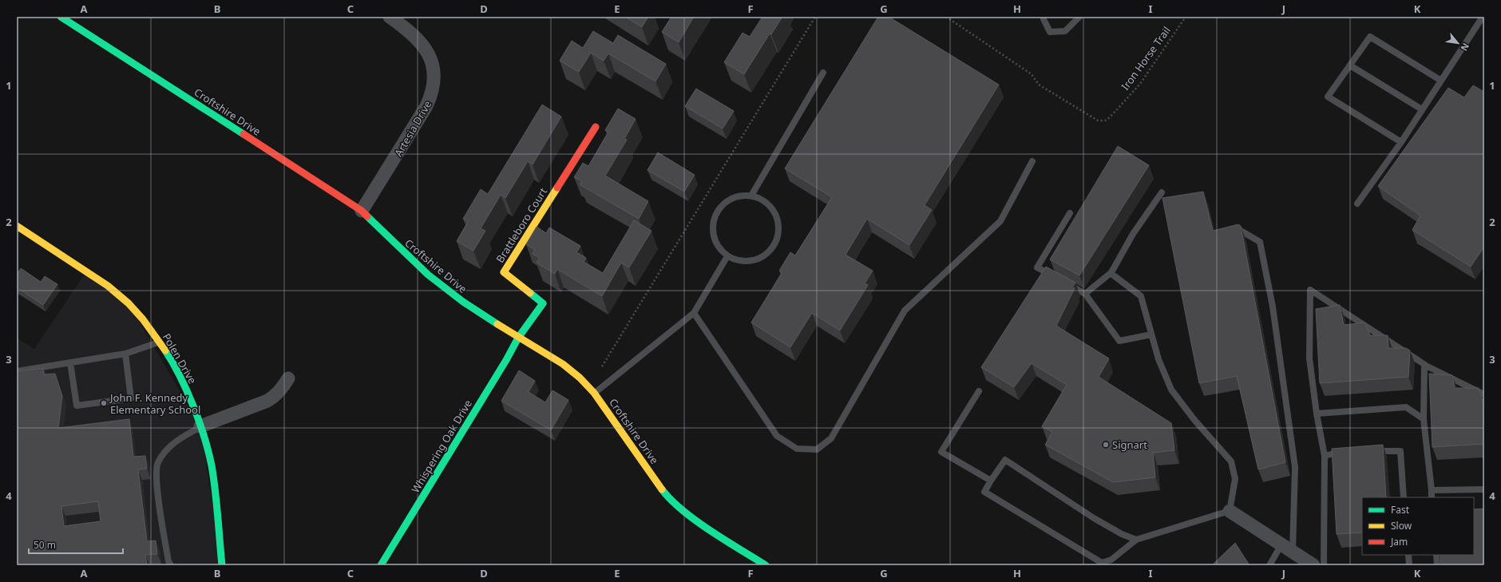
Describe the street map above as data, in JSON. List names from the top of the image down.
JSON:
{
  "streets": {
    "street": [
      "Croftshire Drive",
      "Artesia Drive",
      "Brattleboro Court",
      "Polen Drive",
      "Whispering Oak Drive"
    ],
    "path": ["Iron Horse Trail"]
  },
  "crossings": [
    ["Croftshire Drive", "Artesia Drive"],
    ["Croftshire Drive", "Brattleboro Court"],
    ["Croftshire Drive", "Whispering Oak Drive"],
    ["Brattleboro Court", "Whispering Oak Drive"]
  ],
  "places": ["John F. Kennedy Elementary School", "Signart"],
  "legend": ["Fast", "Slow", "Jam"],
  "scale_bar": "50 m",
  "north": "bottom right",
  "grid": {
    "columns": [
      "A",
      "B",
      "C",
      "D",
      "E",
      "F",
      "G",
      "H",
      "I",
      "J",
      "K"
    ],
    "rows": [
      "1",
      "2",
      "3",
      "4"
    ]
  }
}
